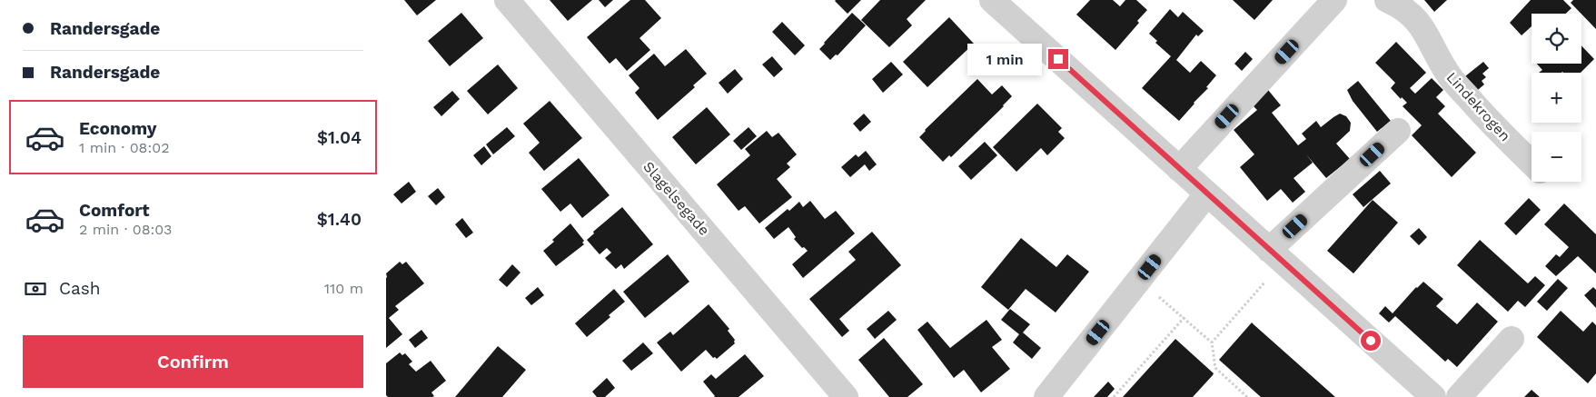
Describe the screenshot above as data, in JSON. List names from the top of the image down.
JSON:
{
  "streets": {
    "street": ["Lindekrogen", "Slagelsegade"]
  },
  "page": {
    "banner": ["Randersgade", "Randersgade"],
    "map_buttons": ["+", "−"],
    "bubble": "1 min",
    "list": [
      {
        "name": "Economy",
        "note": "1 min · 08:02",
        "value": "$1.04"
      },
      {
        "name": "Comfort",
        "note": "2 min · 08:03",
        "value": "$1.40"
      }
    ],
    "pay": ["Cash", "110 m"],
    "buttons": "Confirm"
  }
}
